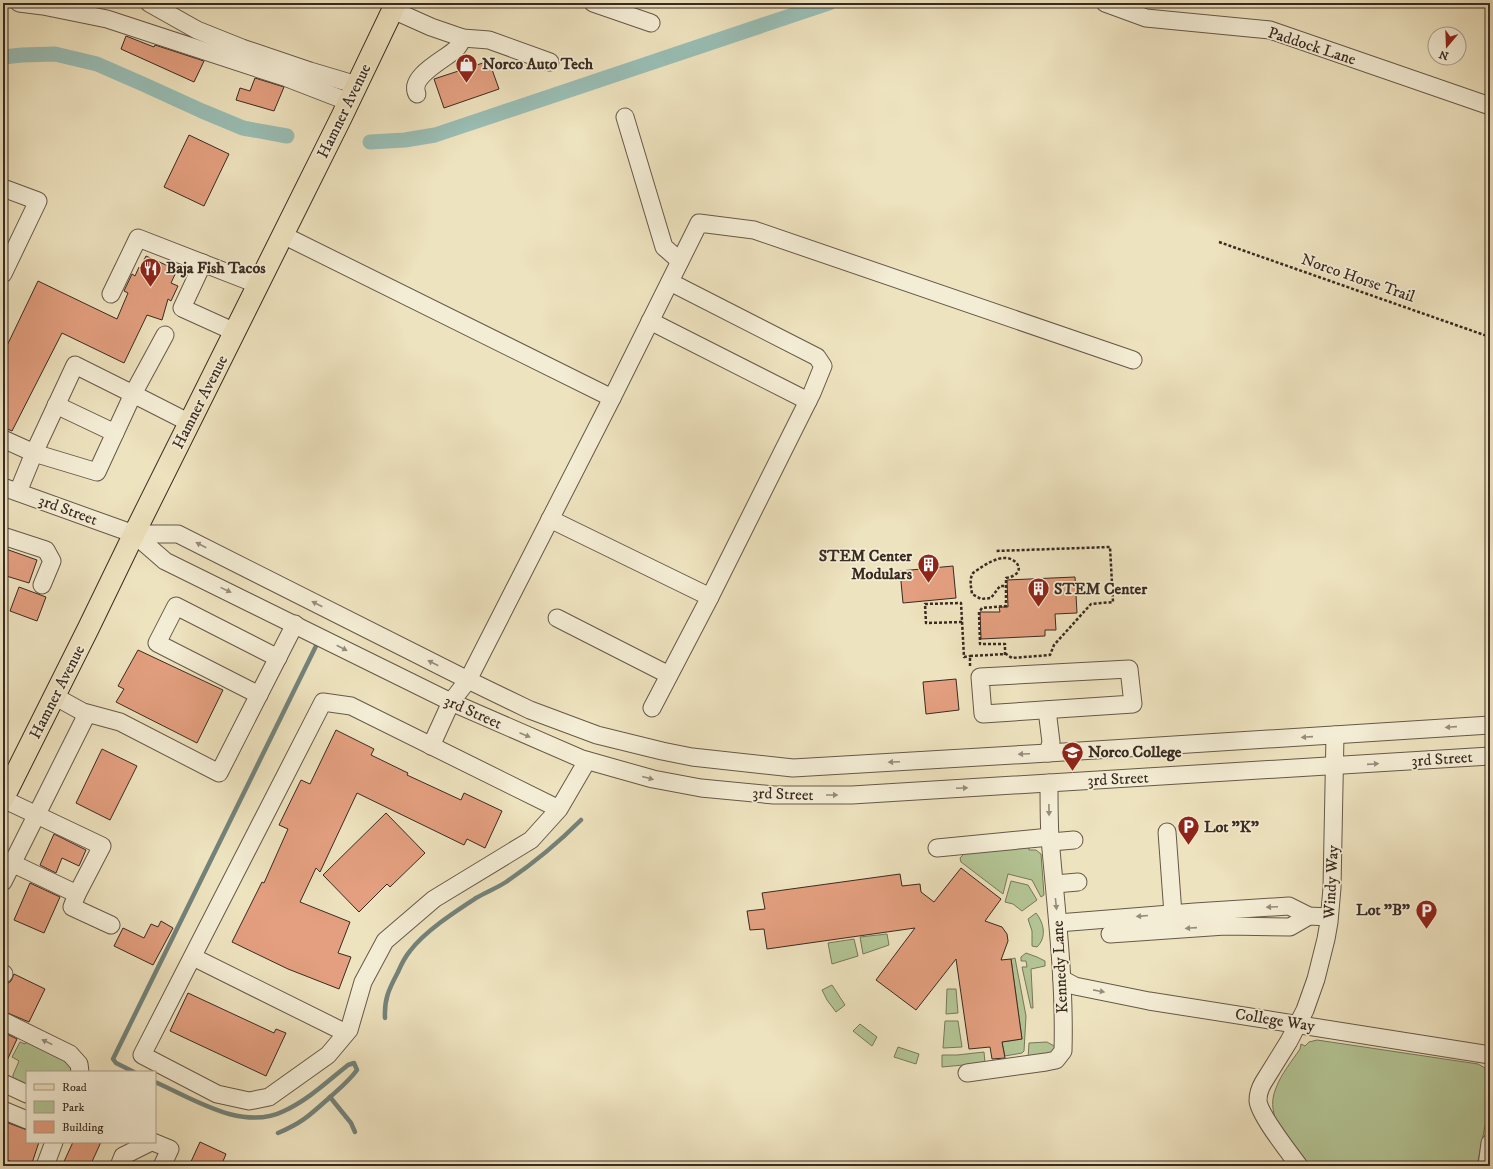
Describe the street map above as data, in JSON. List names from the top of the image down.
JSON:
{
  "streets": {
    "main road": ["Hamner Avenue"],
    "street": [
      "Paddock Lane",
      "3rd Street",
      "Windy Way",
      "Kennedy Lane",
      "College Way"
    ],
    "path": ["Norco Horse Trail"]
  },
  "crossings": [
    ["Hamner Avenue", "3rd Street"],
    ["3rd Street", "Windy Way"],
    ["3rd Street", "Kennedy Lane"],
    ["Windy Way", "College Way"],
    ["Kennedy Lane", "College Way"]
  ],
  "places": {
    "shop": ["Norco Auto Tech"],
    "restaurant": ["Baja Fish Tacos"],
    "building": ["STEM Center Modulars", "STEM Center"],
    "school or university": ["Norco College"],
    "parking": ["Lot \"K\"", "Lot \"B\""]
  },
  "legend": ["Road", "Park", "Building"],
  "north": "bottom"
}
